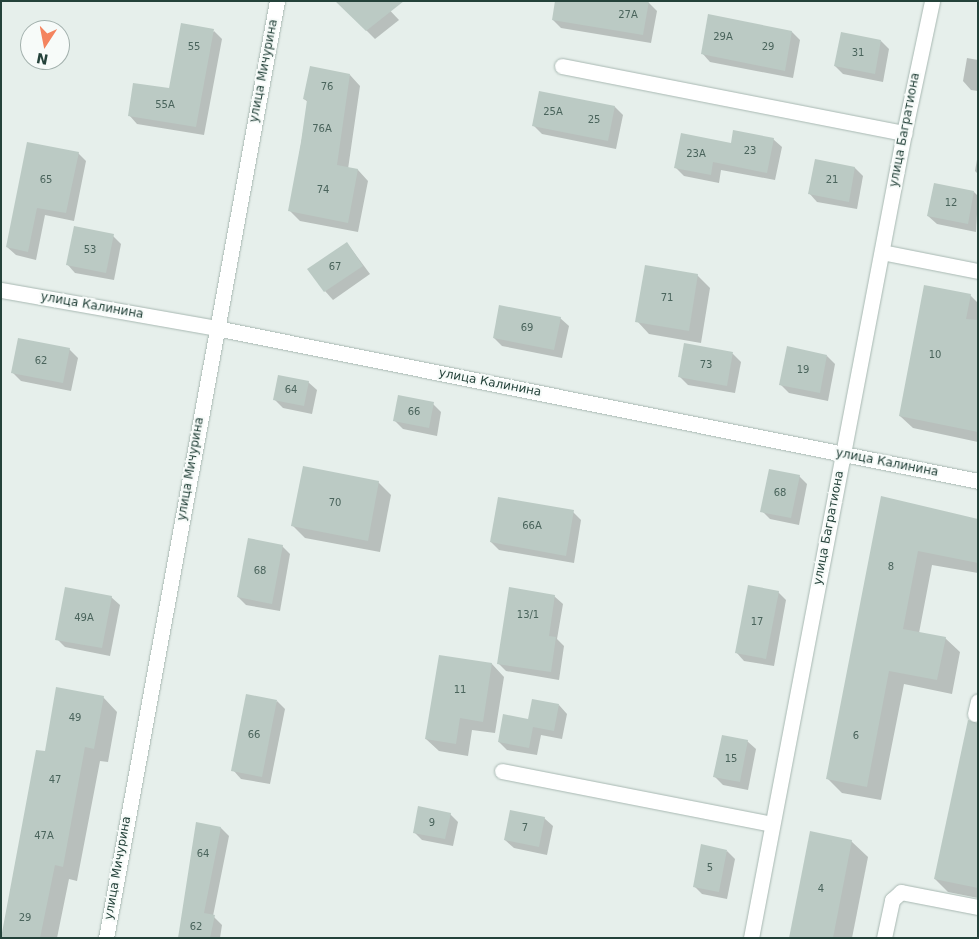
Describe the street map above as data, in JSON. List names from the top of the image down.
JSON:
{
  "streets": {
    "street": ["улица Мичурина", "улица Багратиона", "улица Калинина"]
  },
  "crossings": [
    ["улица Мичурина", "улица Калинина"],
    ["улица Багратиона", "улица Калинина"]
  ],
  "house_numbers": [
    "27А",
    "29А",
    "55",
    "29",
    "31",
    "76",
    "55А",
    "25А",
    "25",
    "76А",
    "23",
    "23А",
    "65",
    "21",
    "74",
    "12",
    "53",
    "67",
    "71",
    "69",
    "10",
    "62",
    "73",
    "19",
    "64",
    "66",
    "68",
    "70",
    "66А",
    "8",
    "68",
    "13/1",
    "49А",
    "17",
    "11",
    "49",
    "66",
    "6",
    "15",
    "47",
    "9",
    "7",
    "47А",
    "64",
    "5",
    "4",
    "29",
    "62"
  ],
  "north": "bottom"
}
